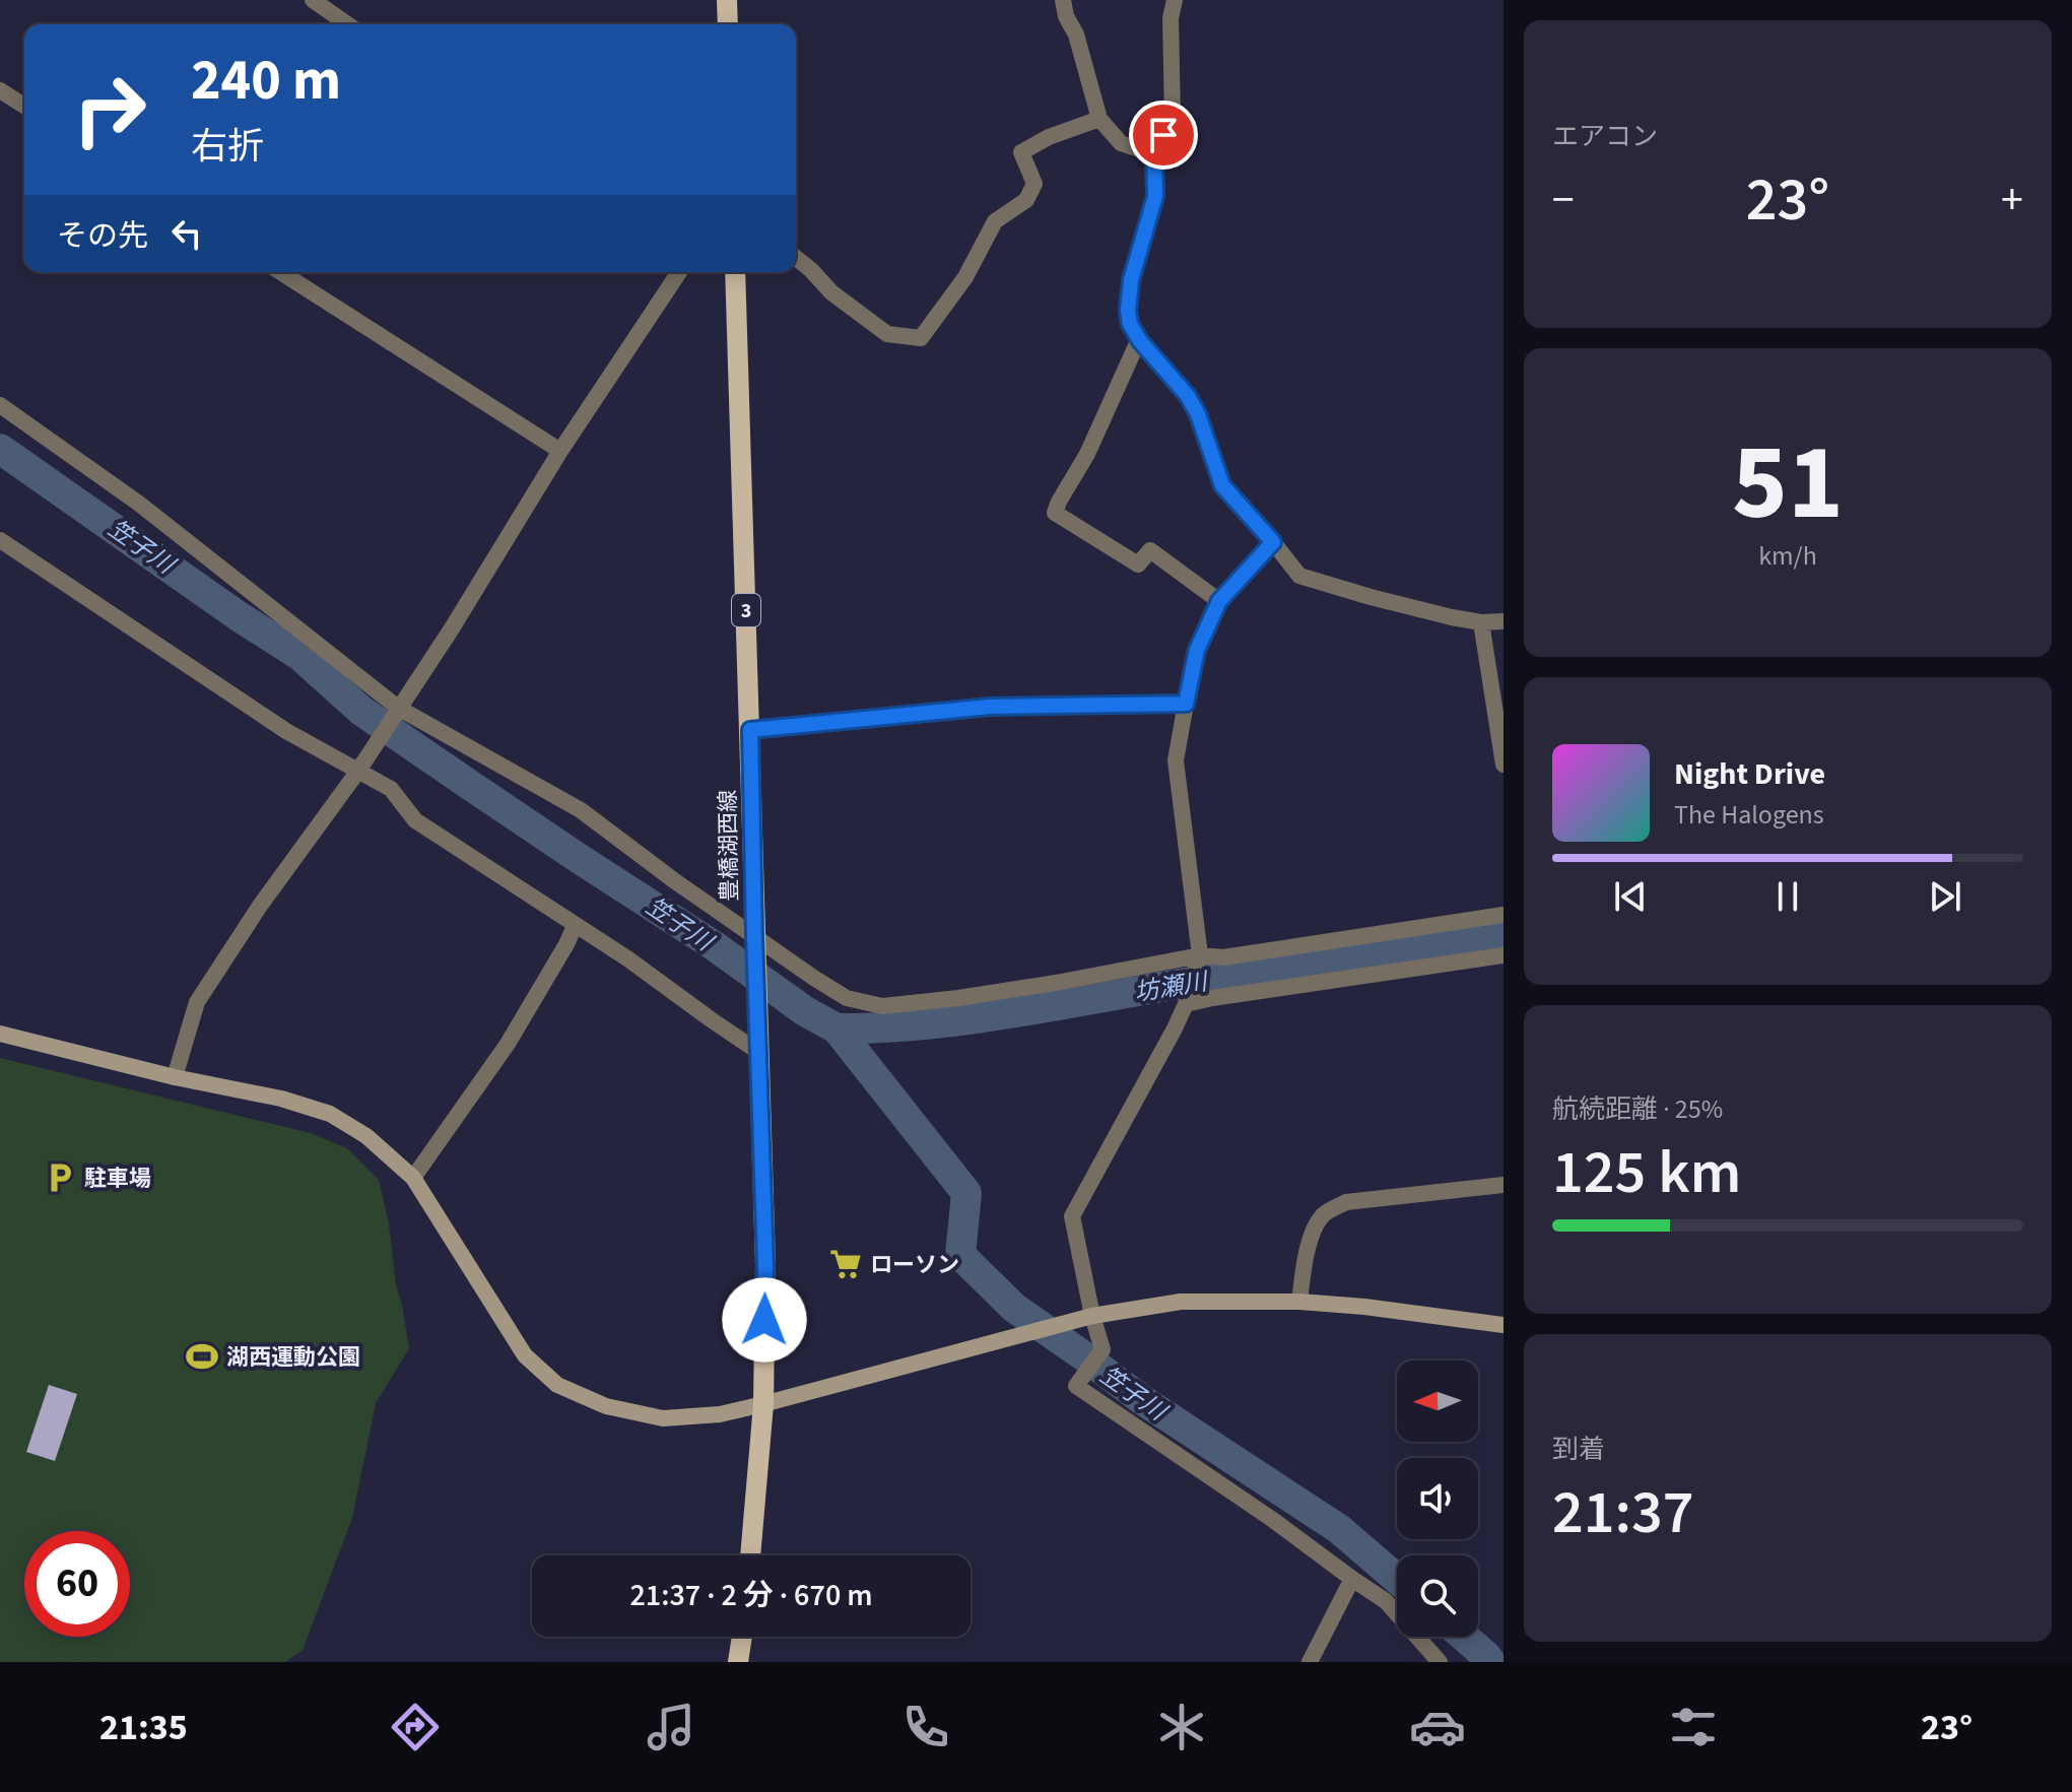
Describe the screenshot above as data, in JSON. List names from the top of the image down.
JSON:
{
  "streets": {
    "main road": ["3", "豊橋湖西線"]
  },
  "water": ["笠子川", "坊瀬川"],
  "places": {
    "parking": ["駐車場"],
    "supermarket": ["ローソン"],
    "sports": ["湖西運動公園"]
  },
  "north": "left",
  "page": {
    "tile": [
      "エアコン",
      ["51", "km/h"],
      ["航続距離 · 25%", "125 km"],
      ["到着", "21:37"]
    ],
    "turn": ["240 m", "右折"],
    "heat": ["−", "23°", "+"],
    "then": "その先",
    "song": ["Night Drive", "The Halogens"],
    "limit": "60",
    "trip": "21:37 · 2 分 · 670 m",
    "tabs": ["21:35", "23°"]
  }
}
